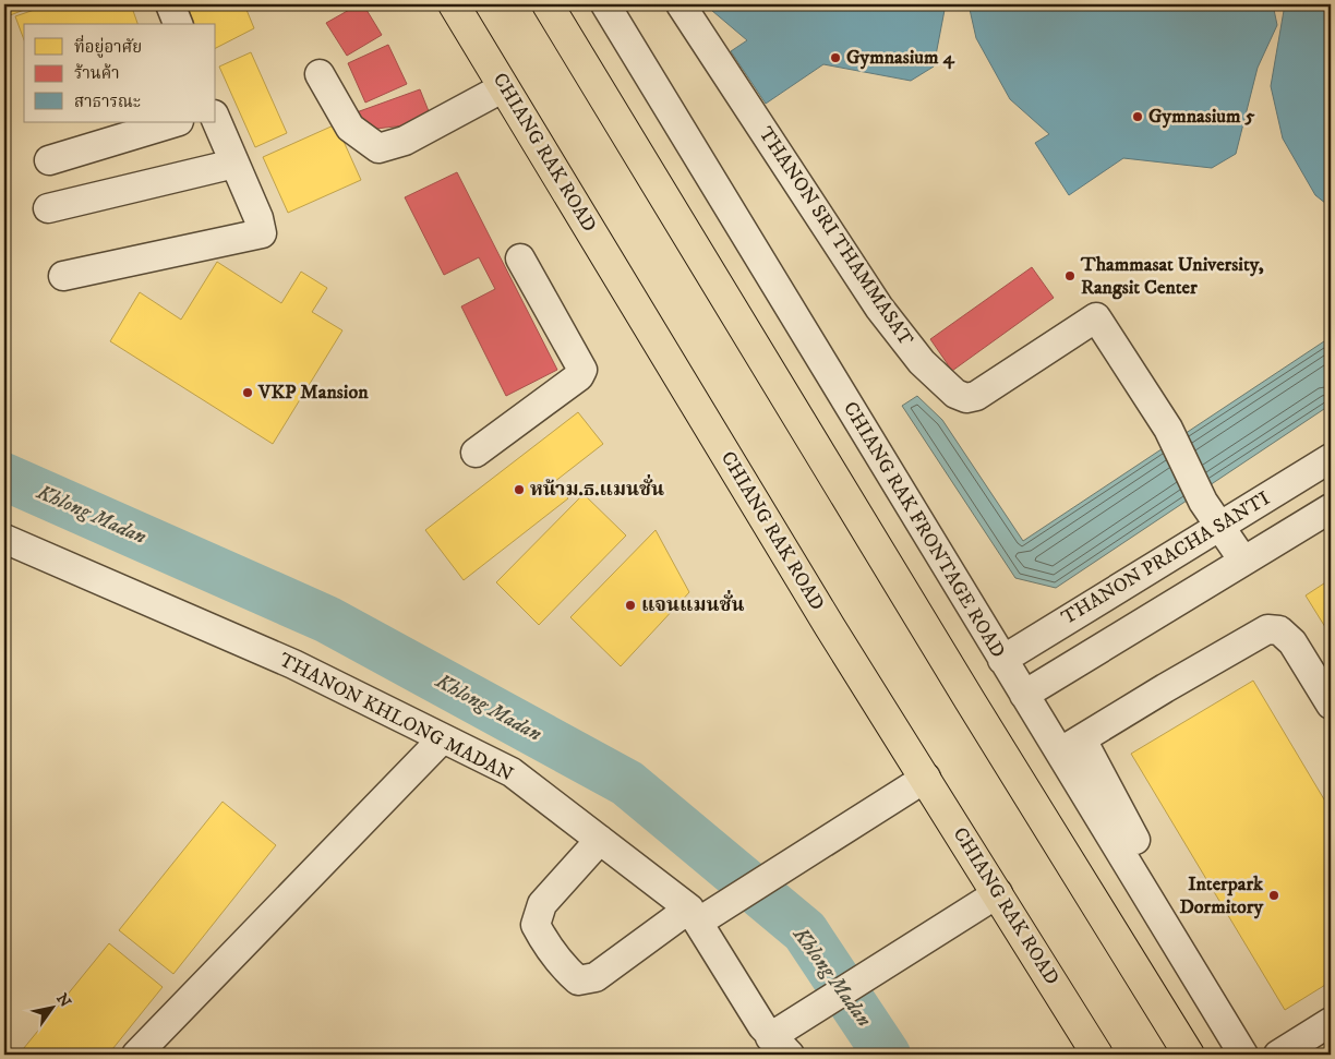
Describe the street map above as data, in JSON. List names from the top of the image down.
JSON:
{
  "streets": {
    "main road": ["CHIANG RAK ROAD"],
    "street": [
      "THANON SRI THAMMASAT",
      "CHIANG RAK FRONTAGE ROAD",
      "THANON PRACHA SANTI",
      "THANON KHLONG MADAN"
    ]
  },
  "crossings": [
    ["THANON SRI THAMMASAT", "THANON PRACHA SANTI"],
    ["CHIANG RAK FRONTAGE ROAD", "THANON PRACHA SANTI"]
  ],
  "water": ["Khlong Madan"],
  "places": [
    "Gymnasium 4",
    "Gymnasium 5",
    "Thammasat University, Rangsit Center",
    "VKP Mansion",
    "หน้าม.ธ.แมนชั่น",
    "แจนแมนชั่น",
    "Interpark Dormitory"
  ],
  "legend": ["ที่อยู่อาศัย", "ร้านค้า", "สาธารณะ"],
  "north": "top right"
}
